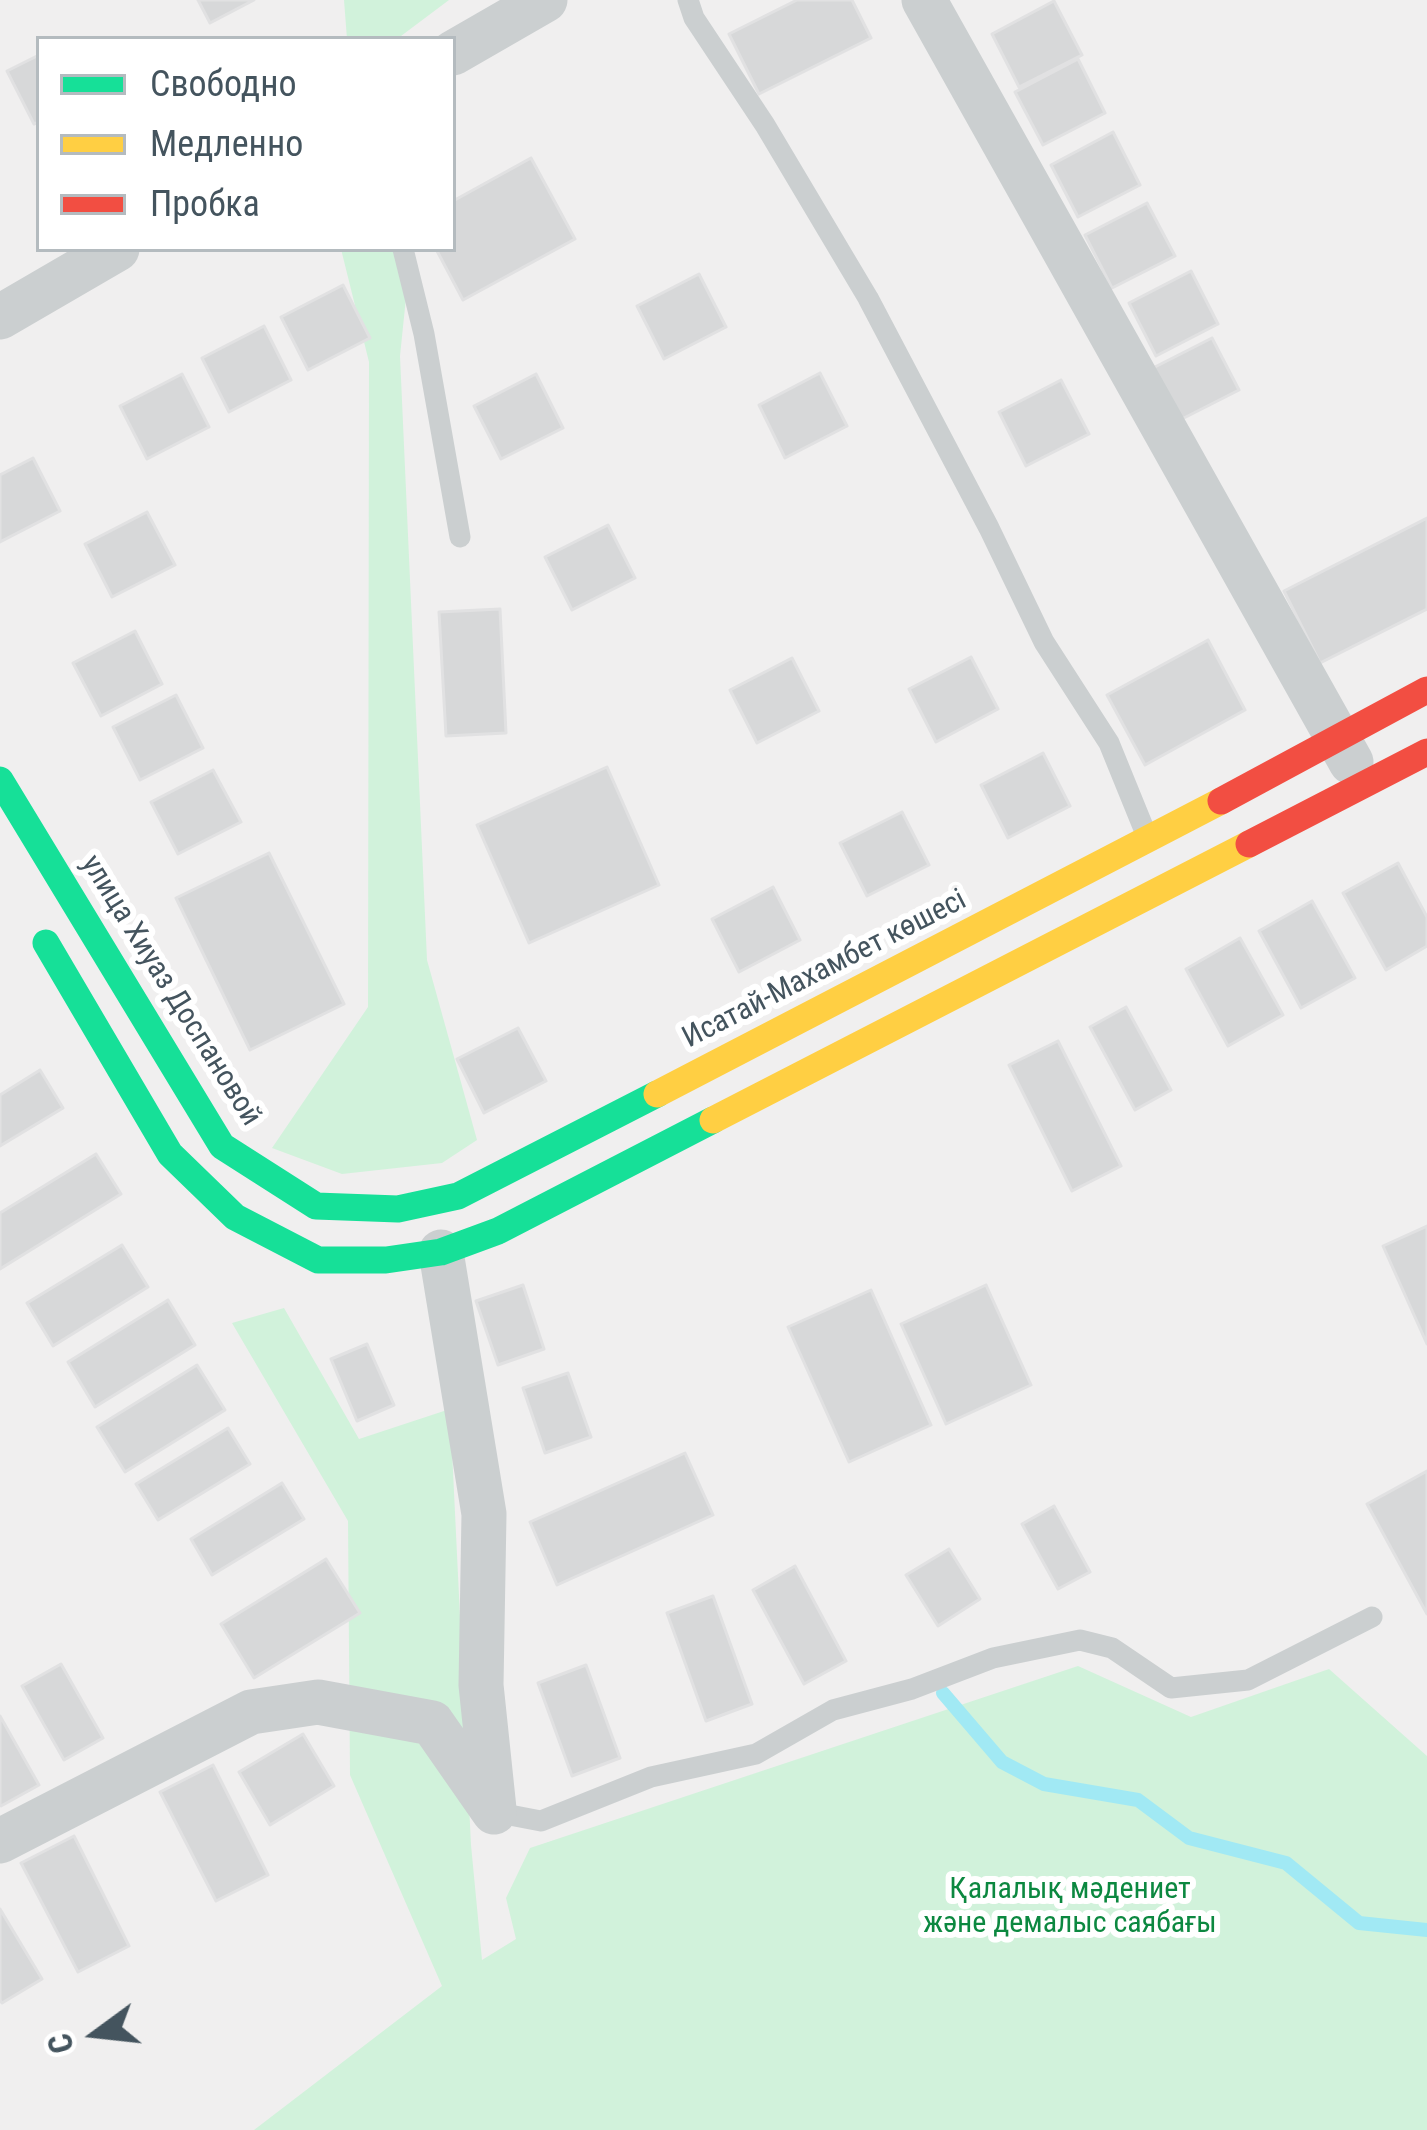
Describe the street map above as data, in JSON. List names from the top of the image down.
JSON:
{
  "streets": {
    "main road": ["Исатай-Махамбет көшесі", "улица Хиуаз Доспановой"]
  },
  "crossings": [
    ["Исатай-Махамбет көшесі", "улица Хиуаз Доспановой"]
  ],
  "parks": ["Қалалық мәдениет және демалыс саябағы"],
  "legend": ["Свободно", "Медленно", "Пробка"],
  "north": "left"
}
